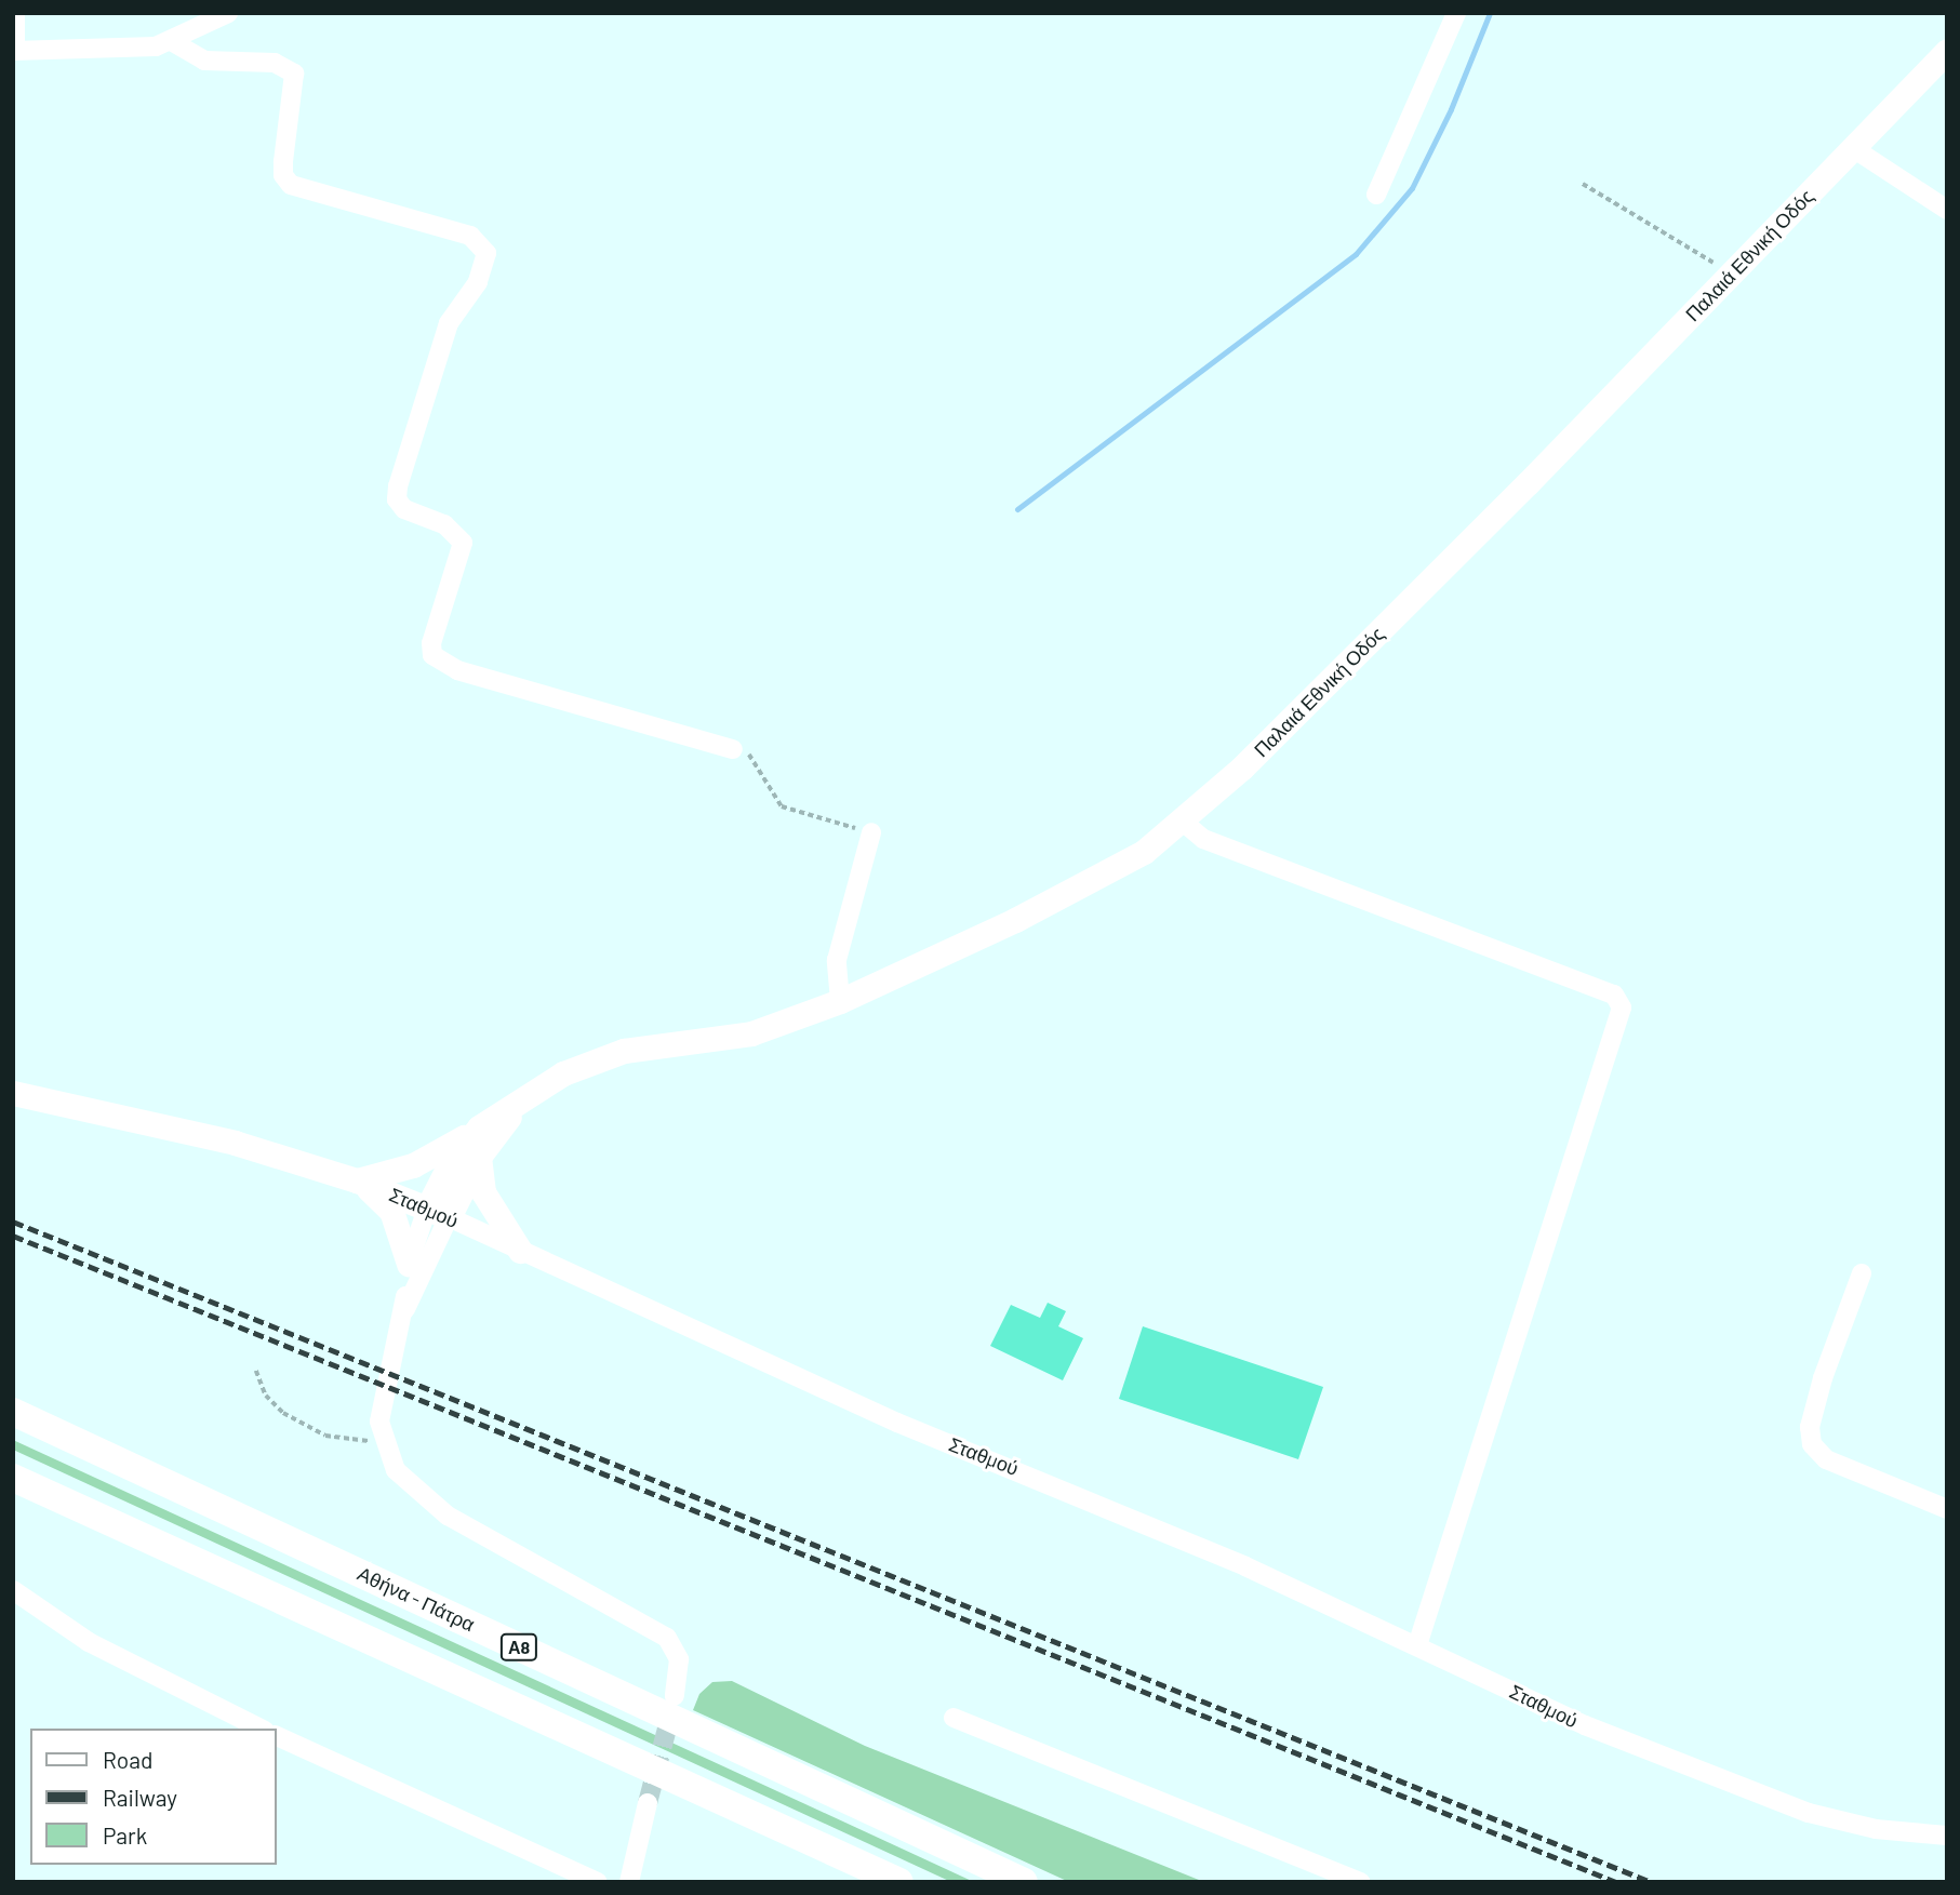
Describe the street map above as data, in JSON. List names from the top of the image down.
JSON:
{
  "streets": {
    "highway": ["Αθήνα - Πάτρα", "Α8"],
    "main road": ["Παλαιά Εθνική Οδός", "Σταθμού"]
  },
  "crossings": [
    ["Παλαιά Εθνική Οδός", "Σταθμού"]
  ],
  "legend": ["Road", "Railway", "Park"]
}
